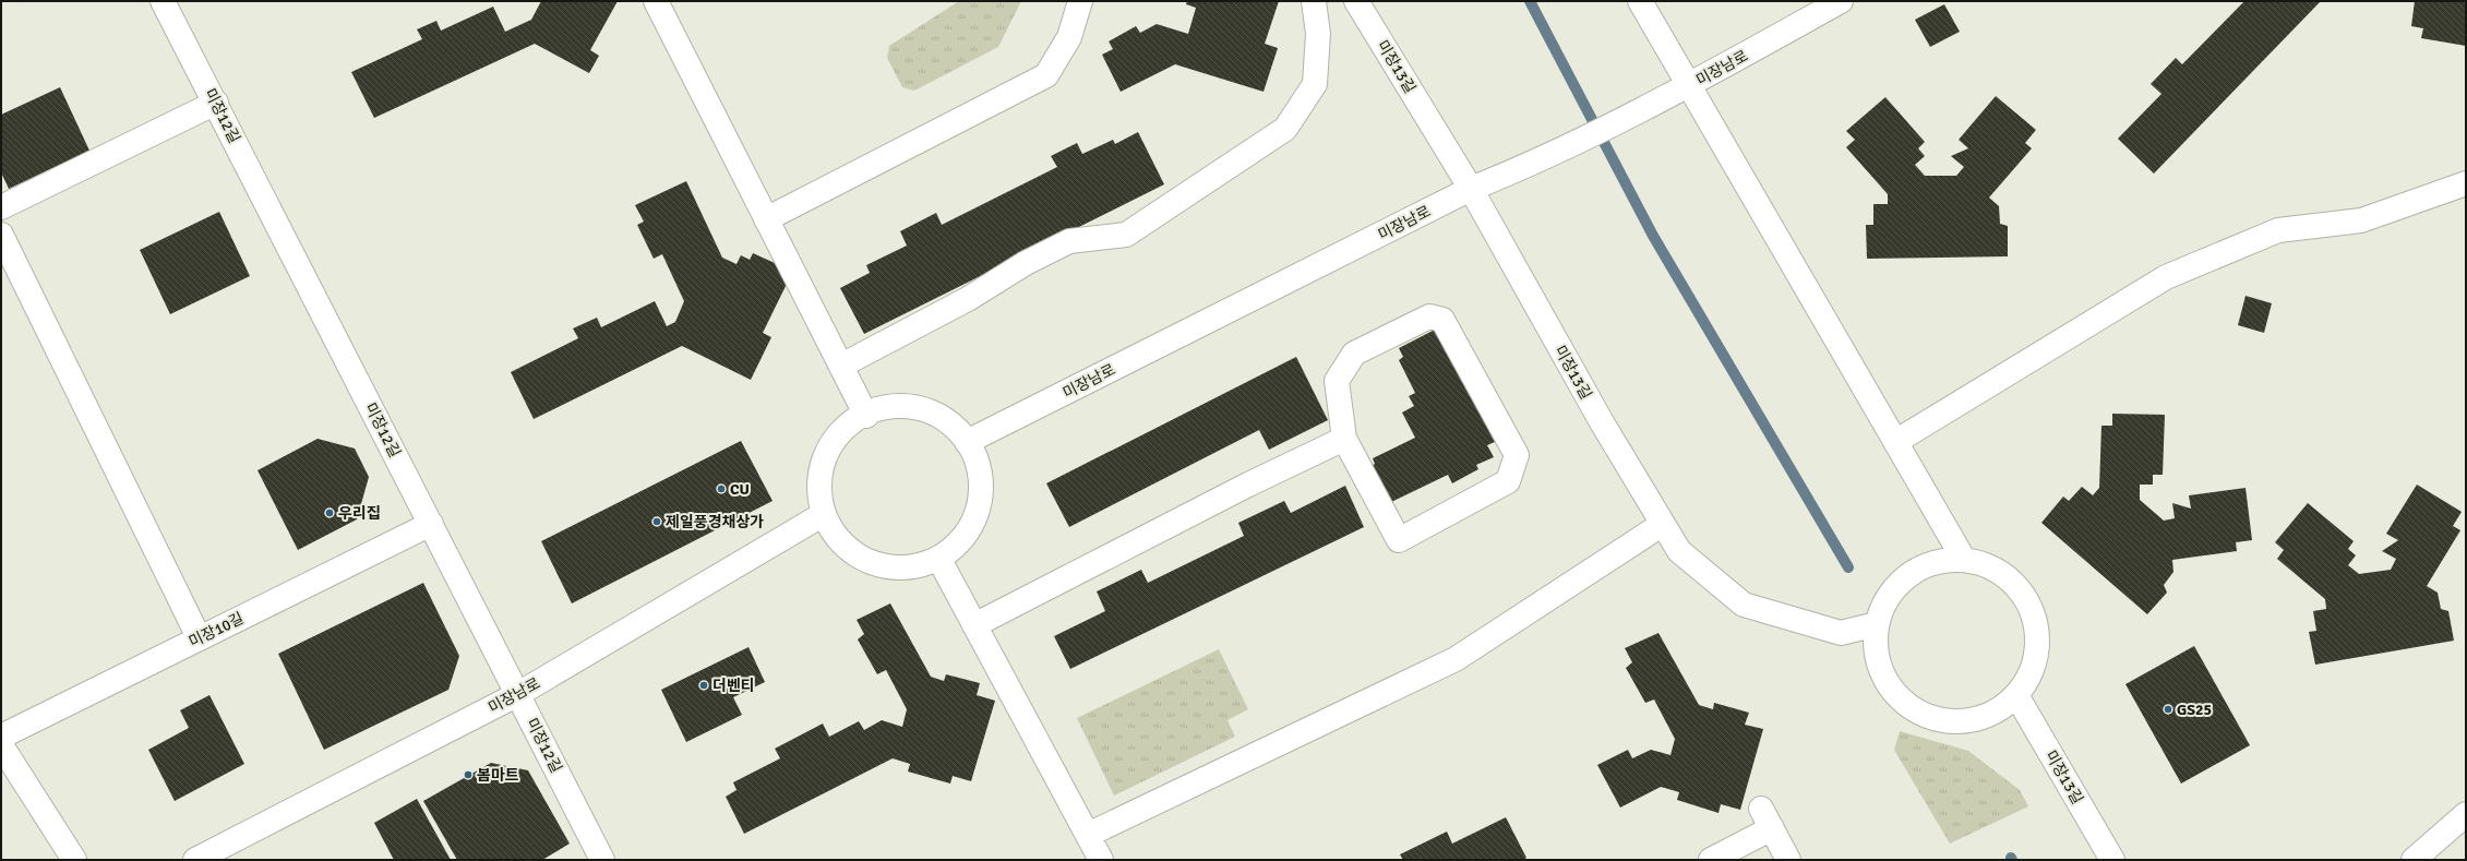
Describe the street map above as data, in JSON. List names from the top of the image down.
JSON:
{
  "streets": {
    "street": [
      "미장13길",
      "미장남로",
      "미장12길",
      "미장10길"
    ]
  },
  "crossings": [
    ["미장13길", "미장남로"],
    ["미장남로", "미장12길"],
    ["미장12길", "미장10길"]
  ],
  "places": [
    "CU",
    "우리집",
    "제일풍경채상가",
    "더벤티",
    "GS25",
    "봄마트"
  ]
}
